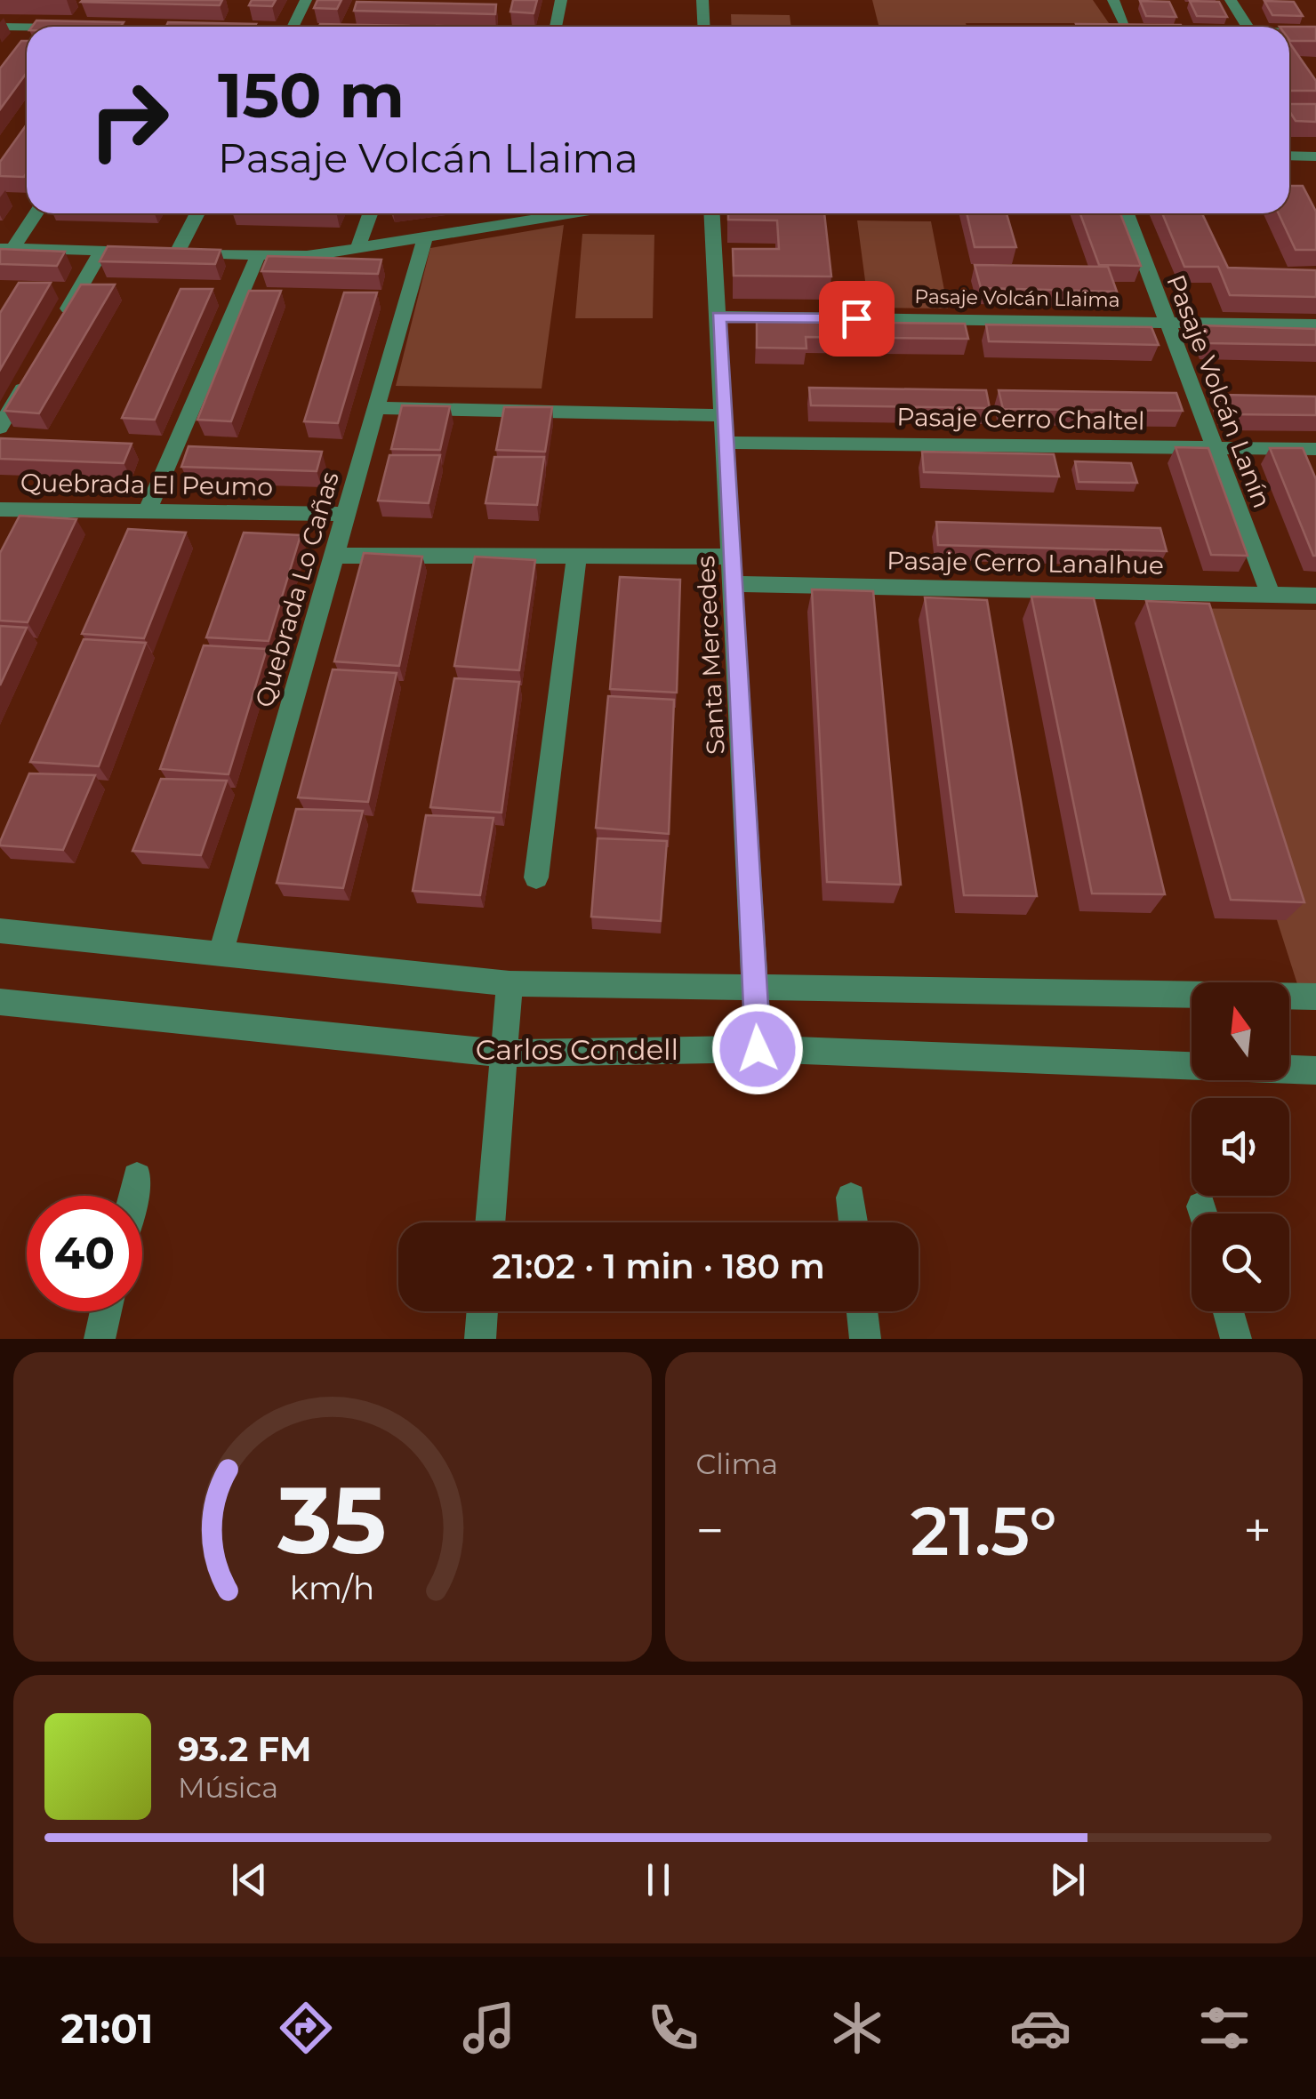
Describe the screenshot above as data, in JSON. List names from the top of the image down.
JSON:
{
  "streets": {
    "street": [
      "Pasaje Volcán Llaima",
      "Pasaje Volcán Lanín",
      "Pasaje Cerro Chaltel",
      "Quebrada El Peumo",
      "Pasaje Cerro Lanalhue",
      "Quebrada Lo Cañas",
      "Santa Mercedes",
      "Carlos Condell"
    ]
  },
  "crossings": [
    ["Pasaje Volcán Llaima", "Pasaje Volcán Lanín"],
    ["Pasaje Volcán Llaima", "Santa Mercedes"],
    ["Pasaje Volcán Lanín", "Pasaje Cerro Chaltel"],
    ["Pasaje Volcán Lanín", "Pasaje Cerro Lanalhue"],
    ["Pasaje Cerro Chaltel", "Santa Mercedes"],
    ["Quebrada El Peumo", "Quebrada Lo Cañas"],
    ["Pasaje Cerro Lanalhue", "Santa Mercedes"],
    ["Santa Mercedes", "Carlos Condell"]
  ],
  "north": "top",
  "page": {
    "turn": ["150 m", "Pasaje Volcán Llaima"],
    "limit": "40",
    "trip": "21:02 · 1 min · 180 m",
    "tile": "Clima",
    "heat": ["−", "21.5°", "+"],
    "song": ["93.2 FM", "Música"],
    "tabs": "21:01",
    "gauge": ["35", "km/h"]
  }
}
